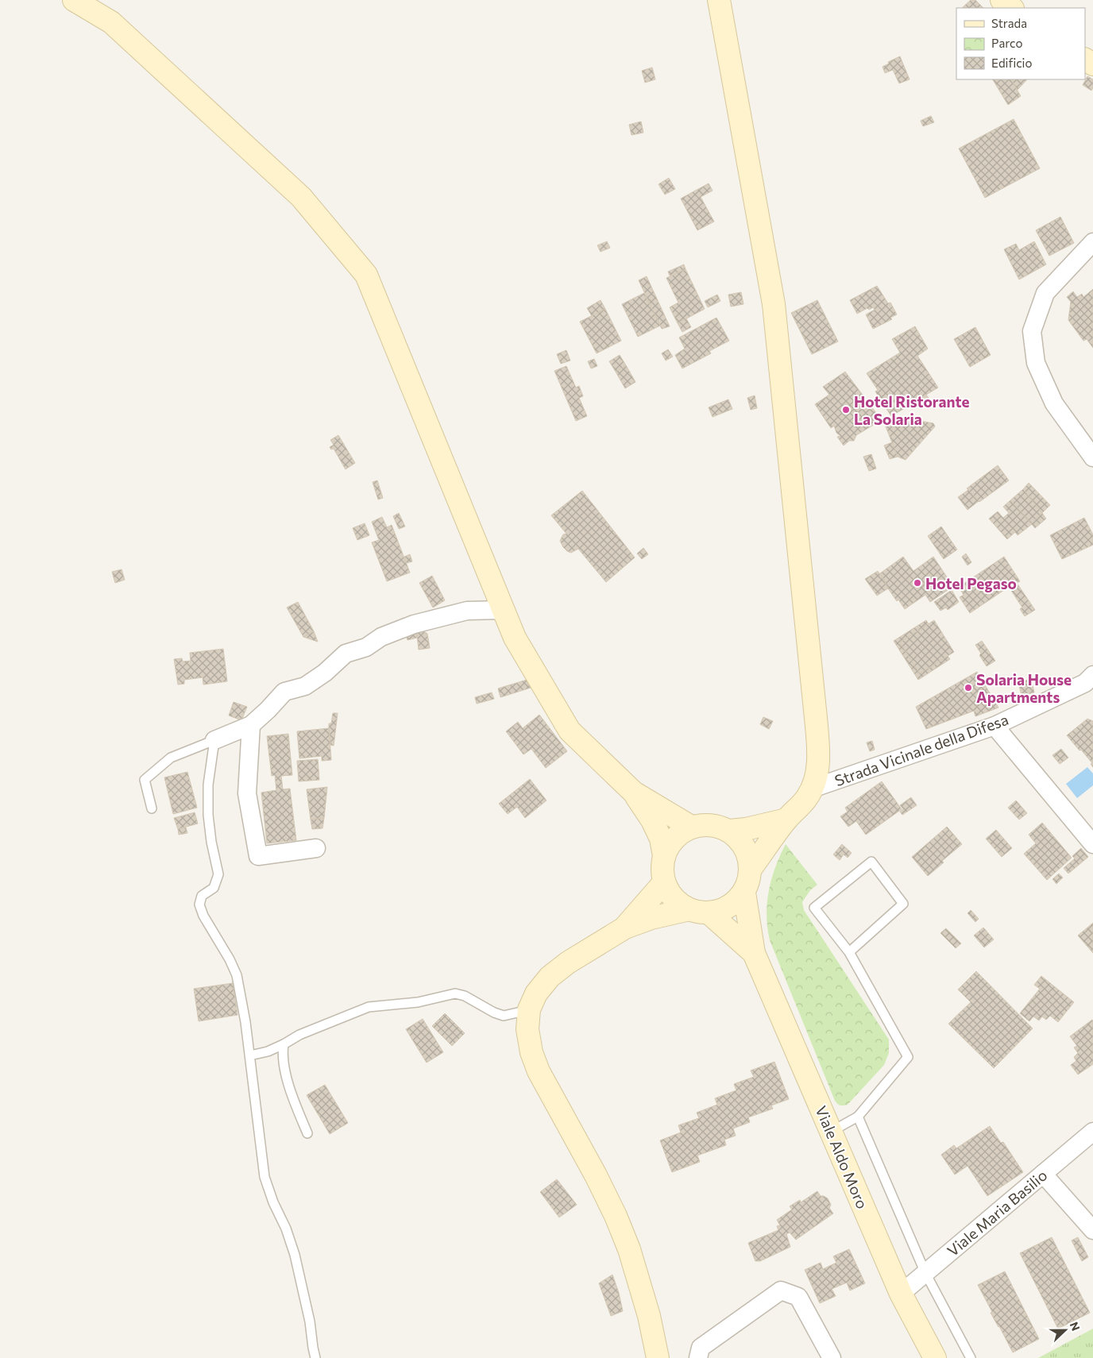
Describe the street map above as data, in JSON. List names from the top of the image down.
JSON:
{
  "streets": {
    "main road": ["Viale Aldo Moro"],
    "street": ["Strada Vicinale della Difesa", "Viale Maria Basilio"]
  },
  "crossings": [
    ["Viale Aldo Moro", "Viale Maria Basilio"]
  ],
  "places": ["Hotel Ristorante La Solaria", "Hotel Pegaso", "Solaria House Apartments"],
  "legend": ["Strada", "Parco", "Edificio"],
  "north": "right"
}
